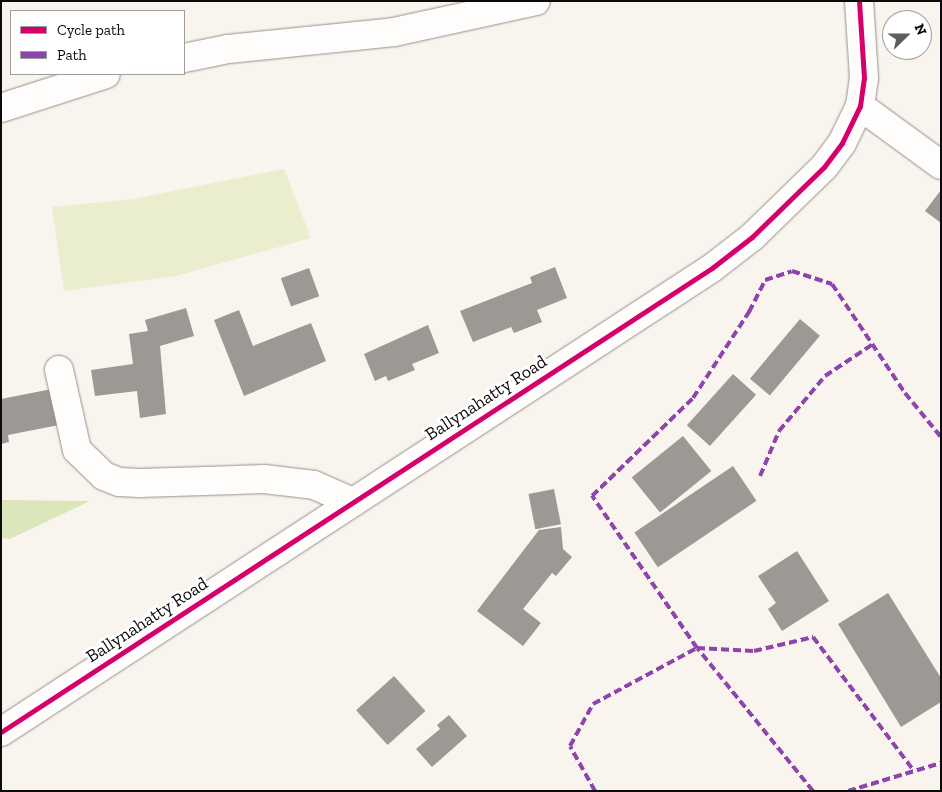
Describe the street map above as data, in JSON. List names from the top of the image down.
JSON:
{
  "streets": {
    "street": ["Ballynahatty Road"]
  },
  "legend": ["Cycle path", "Path"],
  "north": "right"
}
